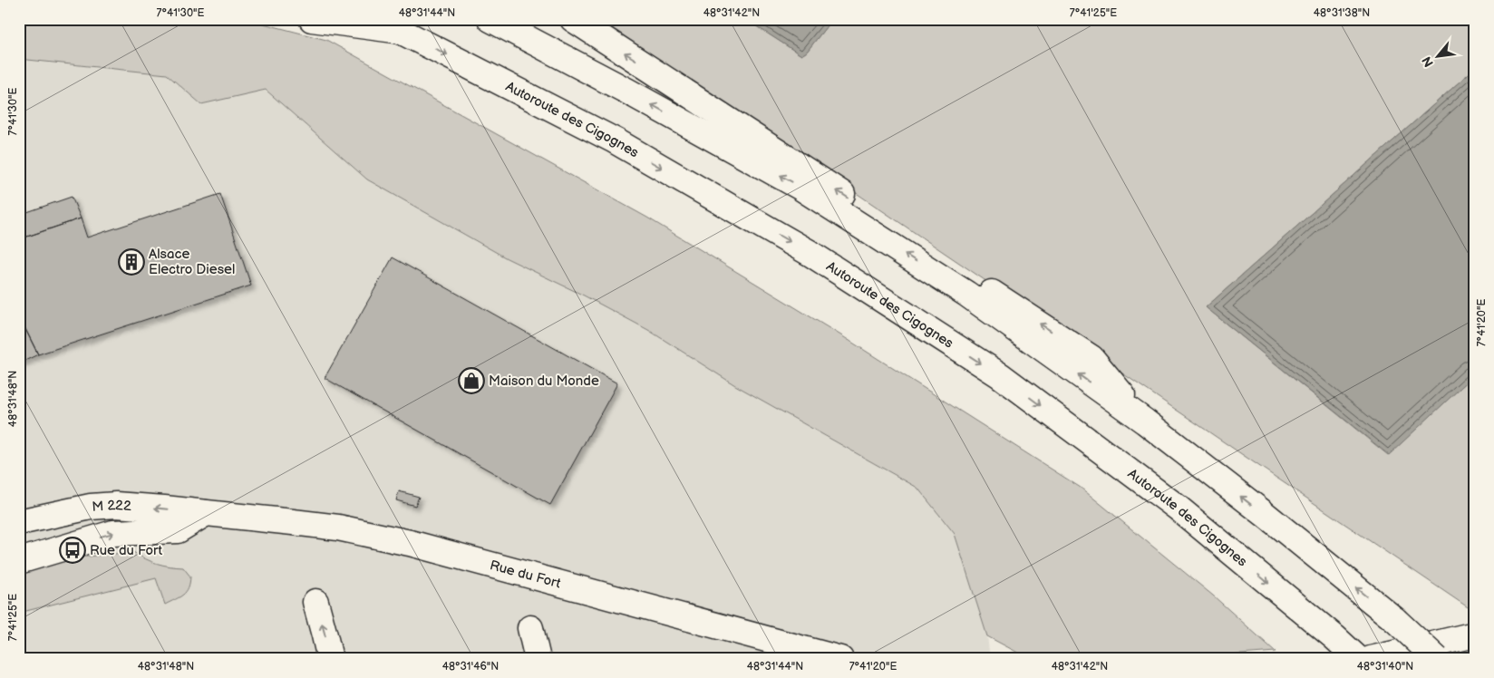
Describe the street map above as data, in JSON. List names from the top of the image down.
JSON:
{
  "streets": {
    "main road": ["Autoroute des Cigognes", "M 222", "Rue du Fort"]
  },
  "crossings": [
    ["M 222", "Rue du Fort"]
  ],
  "places": {
    "building": ["Alsace Electro Diesel"],
    "shop": ["Maison du Monde"],
    "bus stop": ["Rue du Fort"]
  },
  "north": "bottom left",
  "coordinates": [
    "7°41'30\"E",
    "48°31'44\"N",
    "48°31'42\"N",
    "7°41'25\"E",
    "48°31'38\"N",
    "7°41'20\"E",
    "48°31'48\"N",
    "48°31'46\"N",
    "48°31'40\"N"
  ]
}
